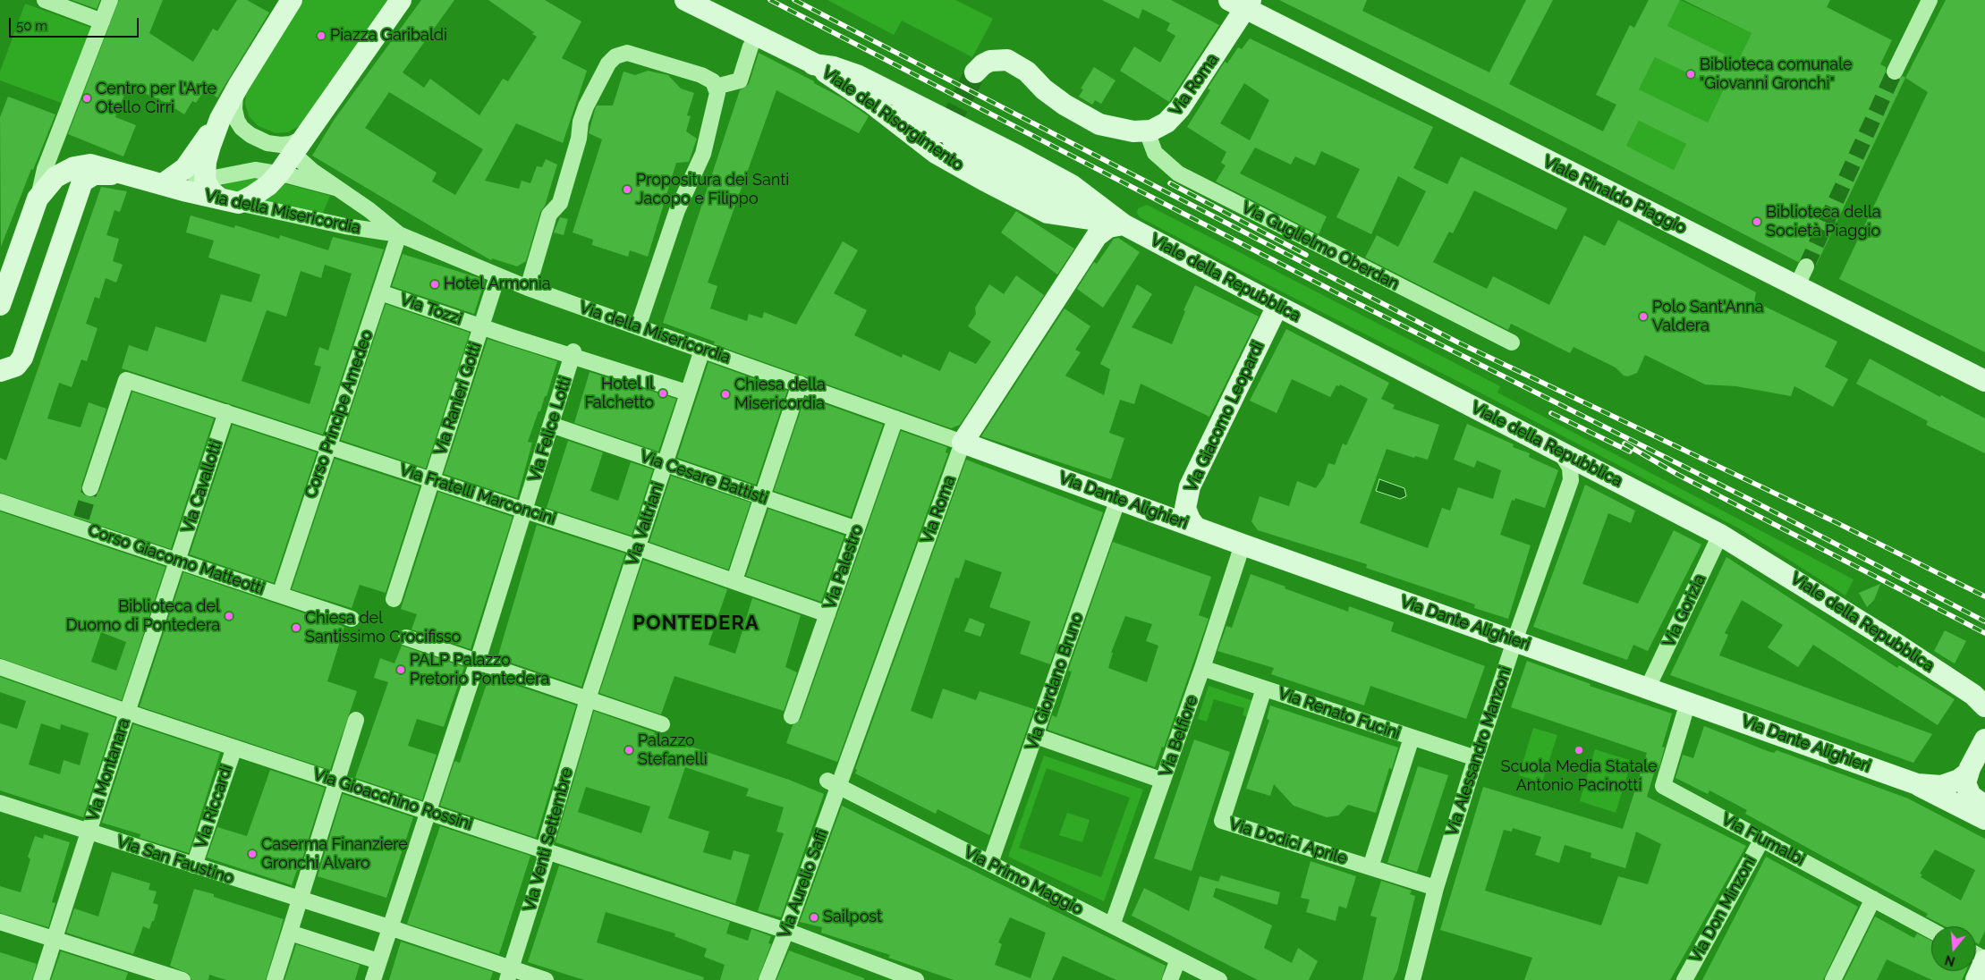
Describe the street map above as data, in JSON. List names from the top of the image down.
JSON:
{
  "streets": {
    "street": [
      "Via Roma",
      "Viale del Risorgimento",
      "Viale Rinaldo Piaggio",
      "Via della Misericordia",
      "Via Guglielmo Oberdan",
      "Viale della Repubblica",
      "Via Tozzi",
      "Via Ranieri Gotti",
      "Corso Principe Amedeo",
      "Via Giacomo Leopardi",
      "Via Felice Lotti",
      "Via Cesare Battisti",
      "Via Cavallotti",
      "Via Fratelli Marconcini",
      "Via Dante Alighieri",
      "Via Valtriani",
      "Corso Giacomo Matteotti",
      "Via Palestro",
      "Via Gorizia",
      "Via Giordano Bruno",
      "Via Renato Fucini",
      "Via Belfiore",
      "Via Alessandro Manzoni",
      "Via Montanara",
      "Via Gioacchino Rossini",
      "Via Riccardi",
      "Via Venti Settembre",
      "Via Fiumalbi",
      "Via Dodici Aprile",
      "Via San Faustino",
      "Via Primo Maggio",
      "Via Aurelio Saffi",
      "Via Don Minzoni"
    ]
  },
  "crossings": [
    ["Via Roma", "Viale del Risorgimento"],
    ["Via Roma", "Viale Rinaldo Piaggio"],
    ["Via Roma", "Via della Misericordia"],
    ["Via Roma", "Via Guglielmo Oberdan"],
    ["Via Roma", "Viale della Repubblica"],
    ["Via Roma", "Via Dante Alighieri"],
    ["Via Roma", "Via Primo Maggio"],
    ["Via Roma", "Via Aurelio Saffi"],
    ["Viale del Risorgimento", "Viale della Repubblica"],
    ["Via della Misericordia", "Via Ranieri Gotti"],
    ["Via della Misericordia", "Corso Principe Amedeo"],
    ["Via della Misericordia", "Via Dante Alighieri"],
    ["Via della Misericordia", "Via Valtriani"],
    ["Via della Misericordia", "Via Palestro"],
    ["Viale della Repubblica", "Via Giacomo Leopardi"],
    ["Viale della Repubblica", "Via Gorizia"],
    ["Viale della Repubblica", "Via Alessandro Manzoni"],
    ["Via Tozzi", "Via Ranieri Gotti"],
    ["Via Tozzi", "Corso Principe Amedeo"],
    ["Via Tozzi", "Via Felice Lotti"],
    ["Via Tozzi", "Via Valtriani"],
    ["Via Ranieri Gotti", "Via Fratelli Marconcini"],
    ["Corso Principe Amedeo", "Via Fratelli Marconcini"],
    ["Corso Principe Amedeo", "Corso Giacomo Matteotti"],
    ["Via Giacomo Leopardi", "Via Dante Alighieri"],
    ["Via Felice Lotti", "Via Cesare Battisti"],
    ["Via Felice Lotti", "Via Fratelli Marconcini"],
    ["Via Felice Lotti", "Via Gioacchino Rossini"],
    ["Via Felice Lotti", "Via San Faustino"],
    ["Via Cesare Battisti", "Via Valtriani"],
    ["Via Cesare Battisti", "Via Palestro"],
    ["Via Cavallotti", "Via Fratelli Marconcini"],
    ["Via Cavallotti", "Corso Giacomo Matteotti"],
    ["Via Cavallotti", "Via Montanara"],
    ["Via Fratelli Marconcini", "Via Valtriani"],
    ["Via Fratelli Marconcini", "Via Palestro"],
    ["Via Dante Alighieri", "Via Gorizia"],
    ["Via Dante Alighieri", "Via Giordano Bruno"],
    ["Via Dante Alighieri", "Via Belfiore"],
    ["Via Dante Alighieri", "Via Alessandro Manzoni"],
    ["Via Dante Alighieri", "Via Fiumalbi"],
    ["Via Valtriani", "Via Venti Settembre"],
    ["Corso Giacomo Matteotti", "Via Montanara"],
    ["Via Giordano Bruno", "Via Primo Maggio"],
    ["Via Renato Fucini", "Via Belfiore"],
    ["Via Renato Fucini", "Via Alessandro Manzoni"],
    ["Via Renato Fucini", "Via Dodici Aprile"],
    ["Via Belfiore", "Via Primo Maggio"],
    ["Via Alessandro Manzoni", "Via Dodici Aprile"],
    ["Via Montanara", "Via Gioacchino Rossini"],
    ["Via Montanara", "Via San Faustino"],
    ["Via Gioacchino Rossini", "Via Riccardi"],
    ["Via Gioacchino Rossini", "Via Venti Settembre"],
    ["Via Gioacchino Rossini", "Via Aurelio Saffi"],
    ["Via Riccardi", "Via San Faustino"],
    ["Via Fiumalbi", "Via Don Minzoni"],
    ["Via Primo Maggio", "Via Aurelio Saffi"]
  ],
  "districts": ["PONTEDERA"],
  "places": [
    "Piazza Garibaldi",
    "Biblioteca comunale \"Giovanni Gronchi\"",
    "Centro per l'Arte Otello Cirri",
    "Propositura dei Santi Jacopo e Filippo",
    "Biblioteca della Società Piaggio",
    "Hotel Armonia",
    "Polo Sant'Anna Valdera",
    "Hotel Il Falchetto",
    "Chiesa della Misericordia",
    "Biblioteca del Duomo di Pontedera",
    "Chiesa del Santissimo Crocifisso",
    "PALP Palazzo Pretorio Pontedera",
    "Palazzo Stefanelli",
    "Scuola Media Statale Antonio Pacinotti",
    "Caserma Finanziere Gronchi Alvaro",
    "Sailpost"
  ],
  "scale_bar": "50 m",
  "north": "bottom"
}
